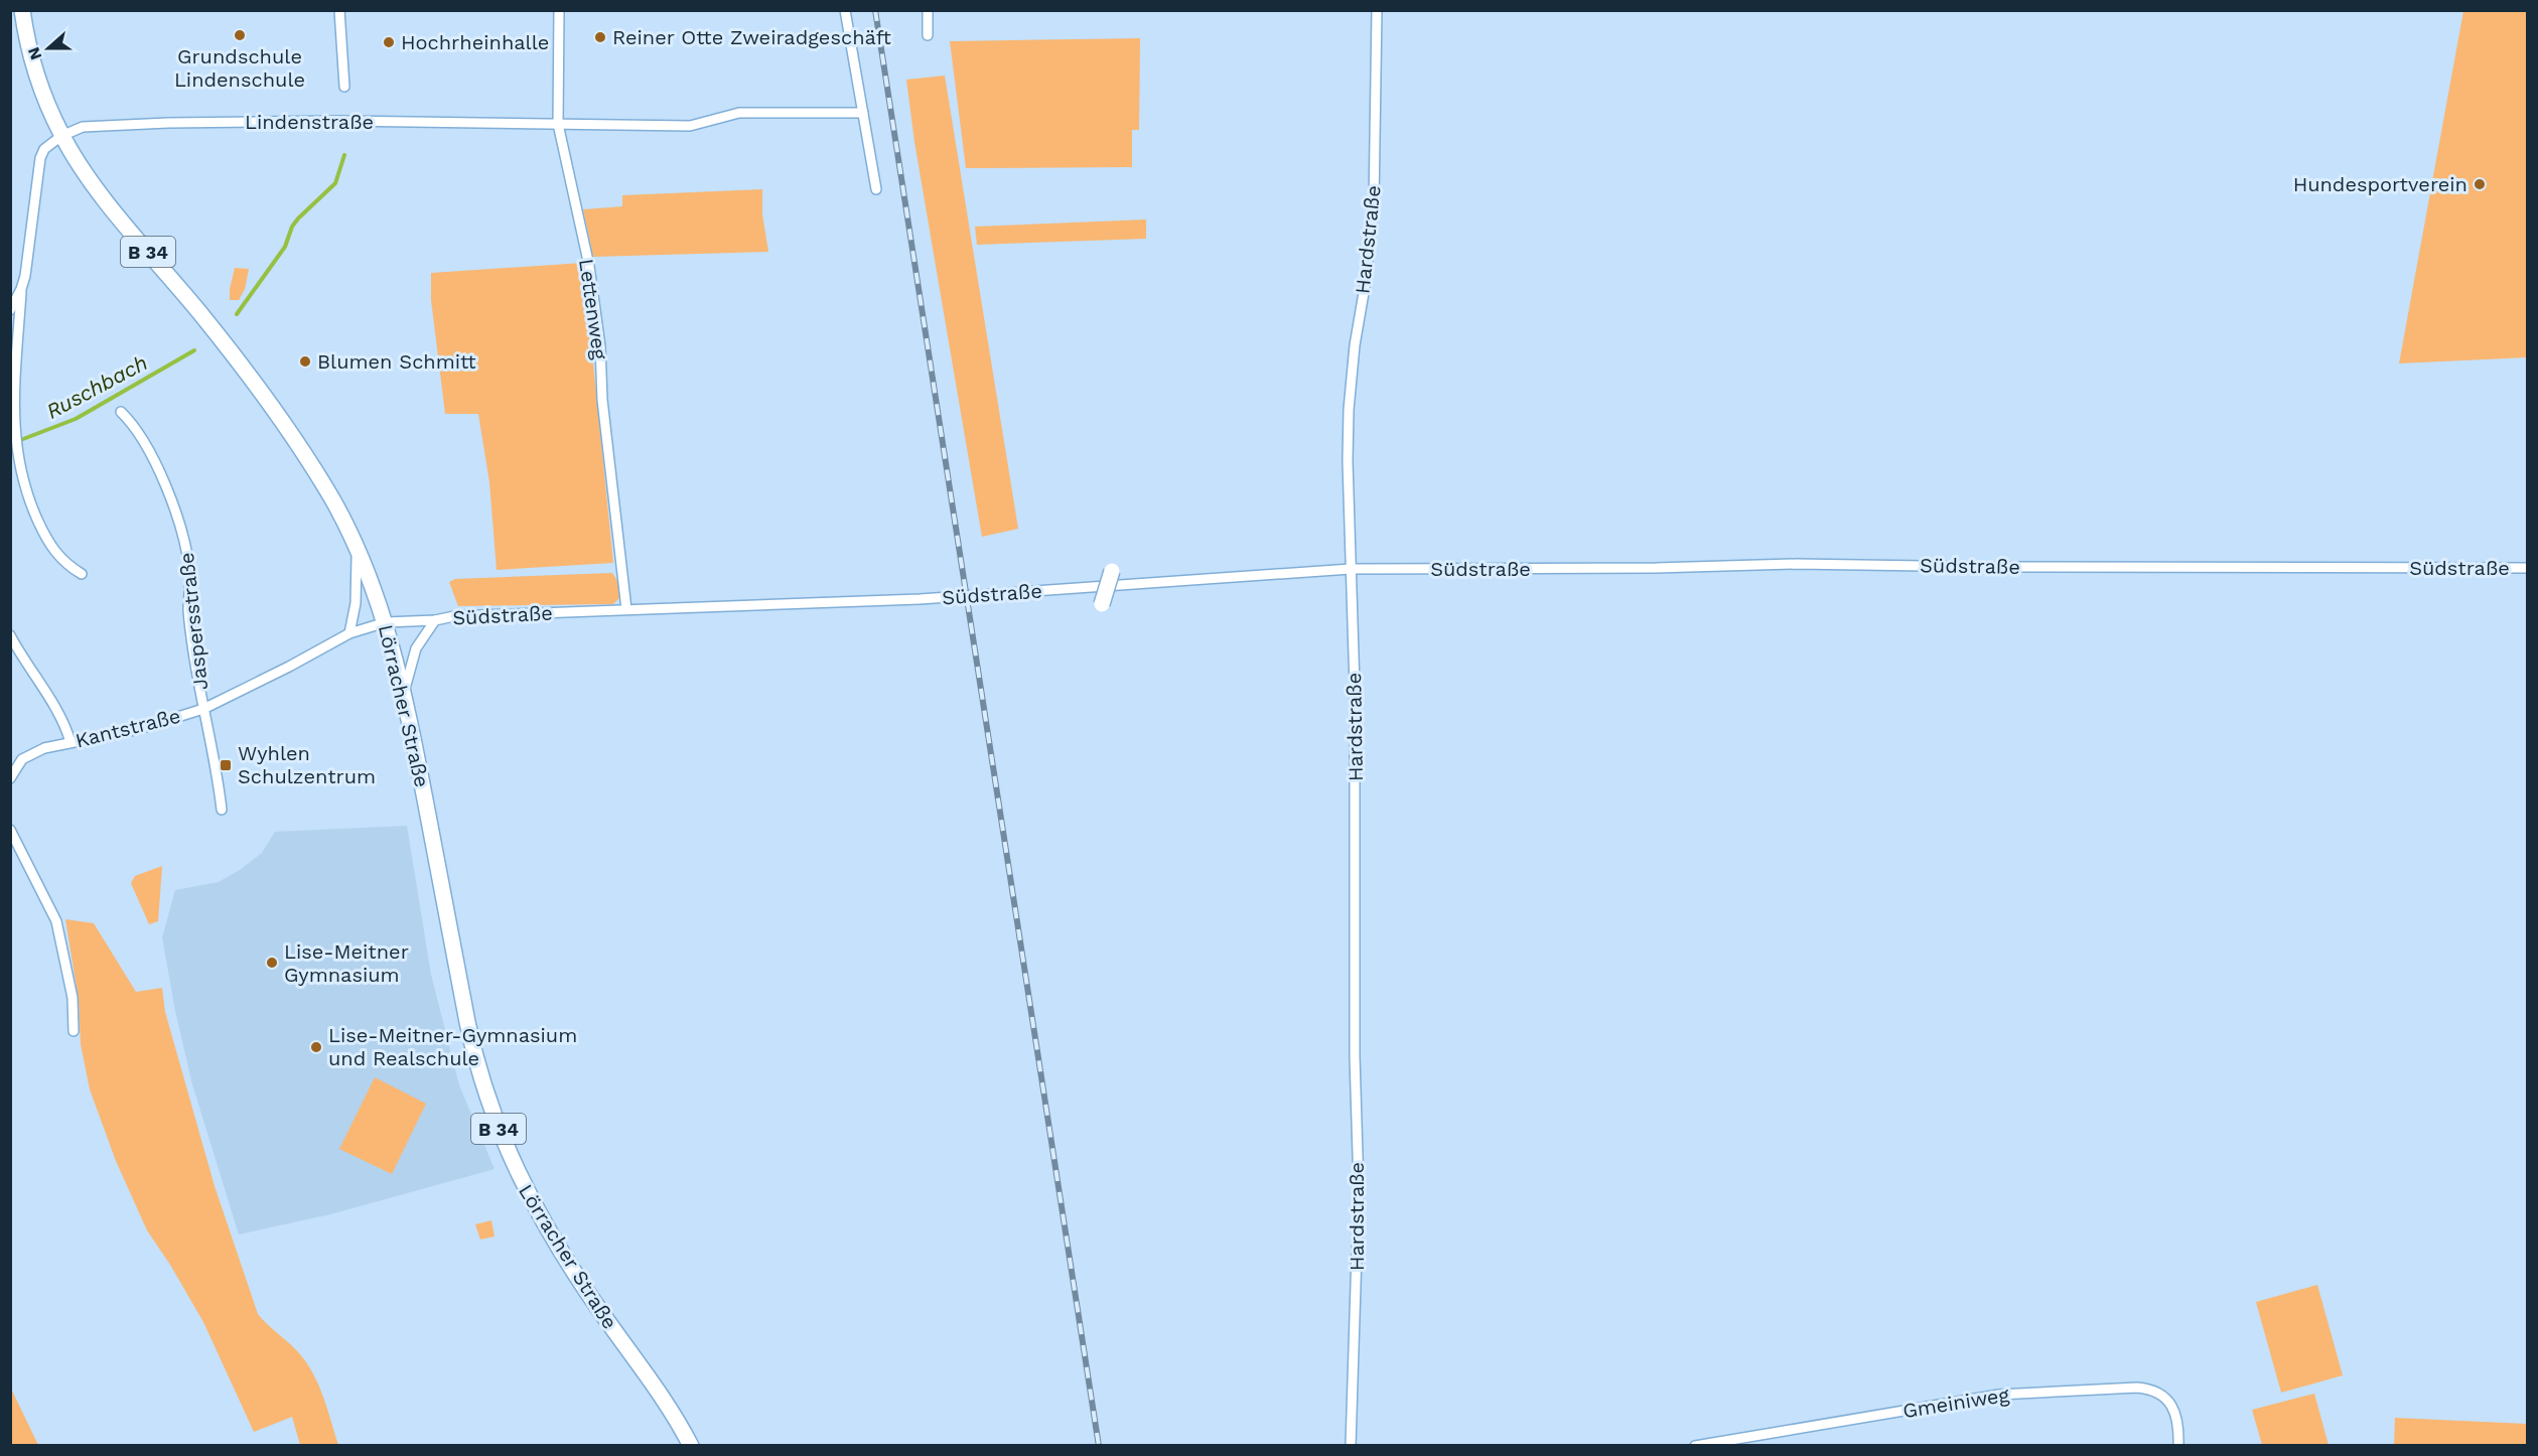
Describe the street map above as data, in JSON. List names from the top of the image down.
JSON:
{
  "streets": {
    "main road": ["B 34", "Lörracher Straße"],
    "street": [
      "Lindenstraße",
      "Hardstraße",
      "Lettenweg",
      "Südstraße",
      "Jaspersstraße",
      "Kantstraße",
      "Gmeiniweg"
    ]
  },
  "crossings": [
    ["Lindenstraße", "Lettenweg"],
    ["Lindenstraße", "Lörracher Straße"],
    ["Hardstraße", "Südstraße"],
    ["Lettenweg", "Südstraße"],
    ["Südstraße", "Lörracher Straße"],
    ["Südstraße", "Kantstraße"],
    ["Jaspersstraße", "Kantstraße"],
    ["Lörracher Straße", "Kantstraße"]
  ],
  "water": ["Ruschbach"],
  "places": {
    "other": [
      "Grundschule Lindenschule",
      "Reiner Otte Zweiradgeschäft",
      "Hochrheinhalle",
      "Hundesportverein",
      "Blumen Schmitt",
      "Lise-Meitner Gymnasium",
      "Lise-Meitner-Gymnasium und Realschule"
    ],
    "transit": ["Wyhlen Schulzentrum"]
  },
  "north": "left"
}
